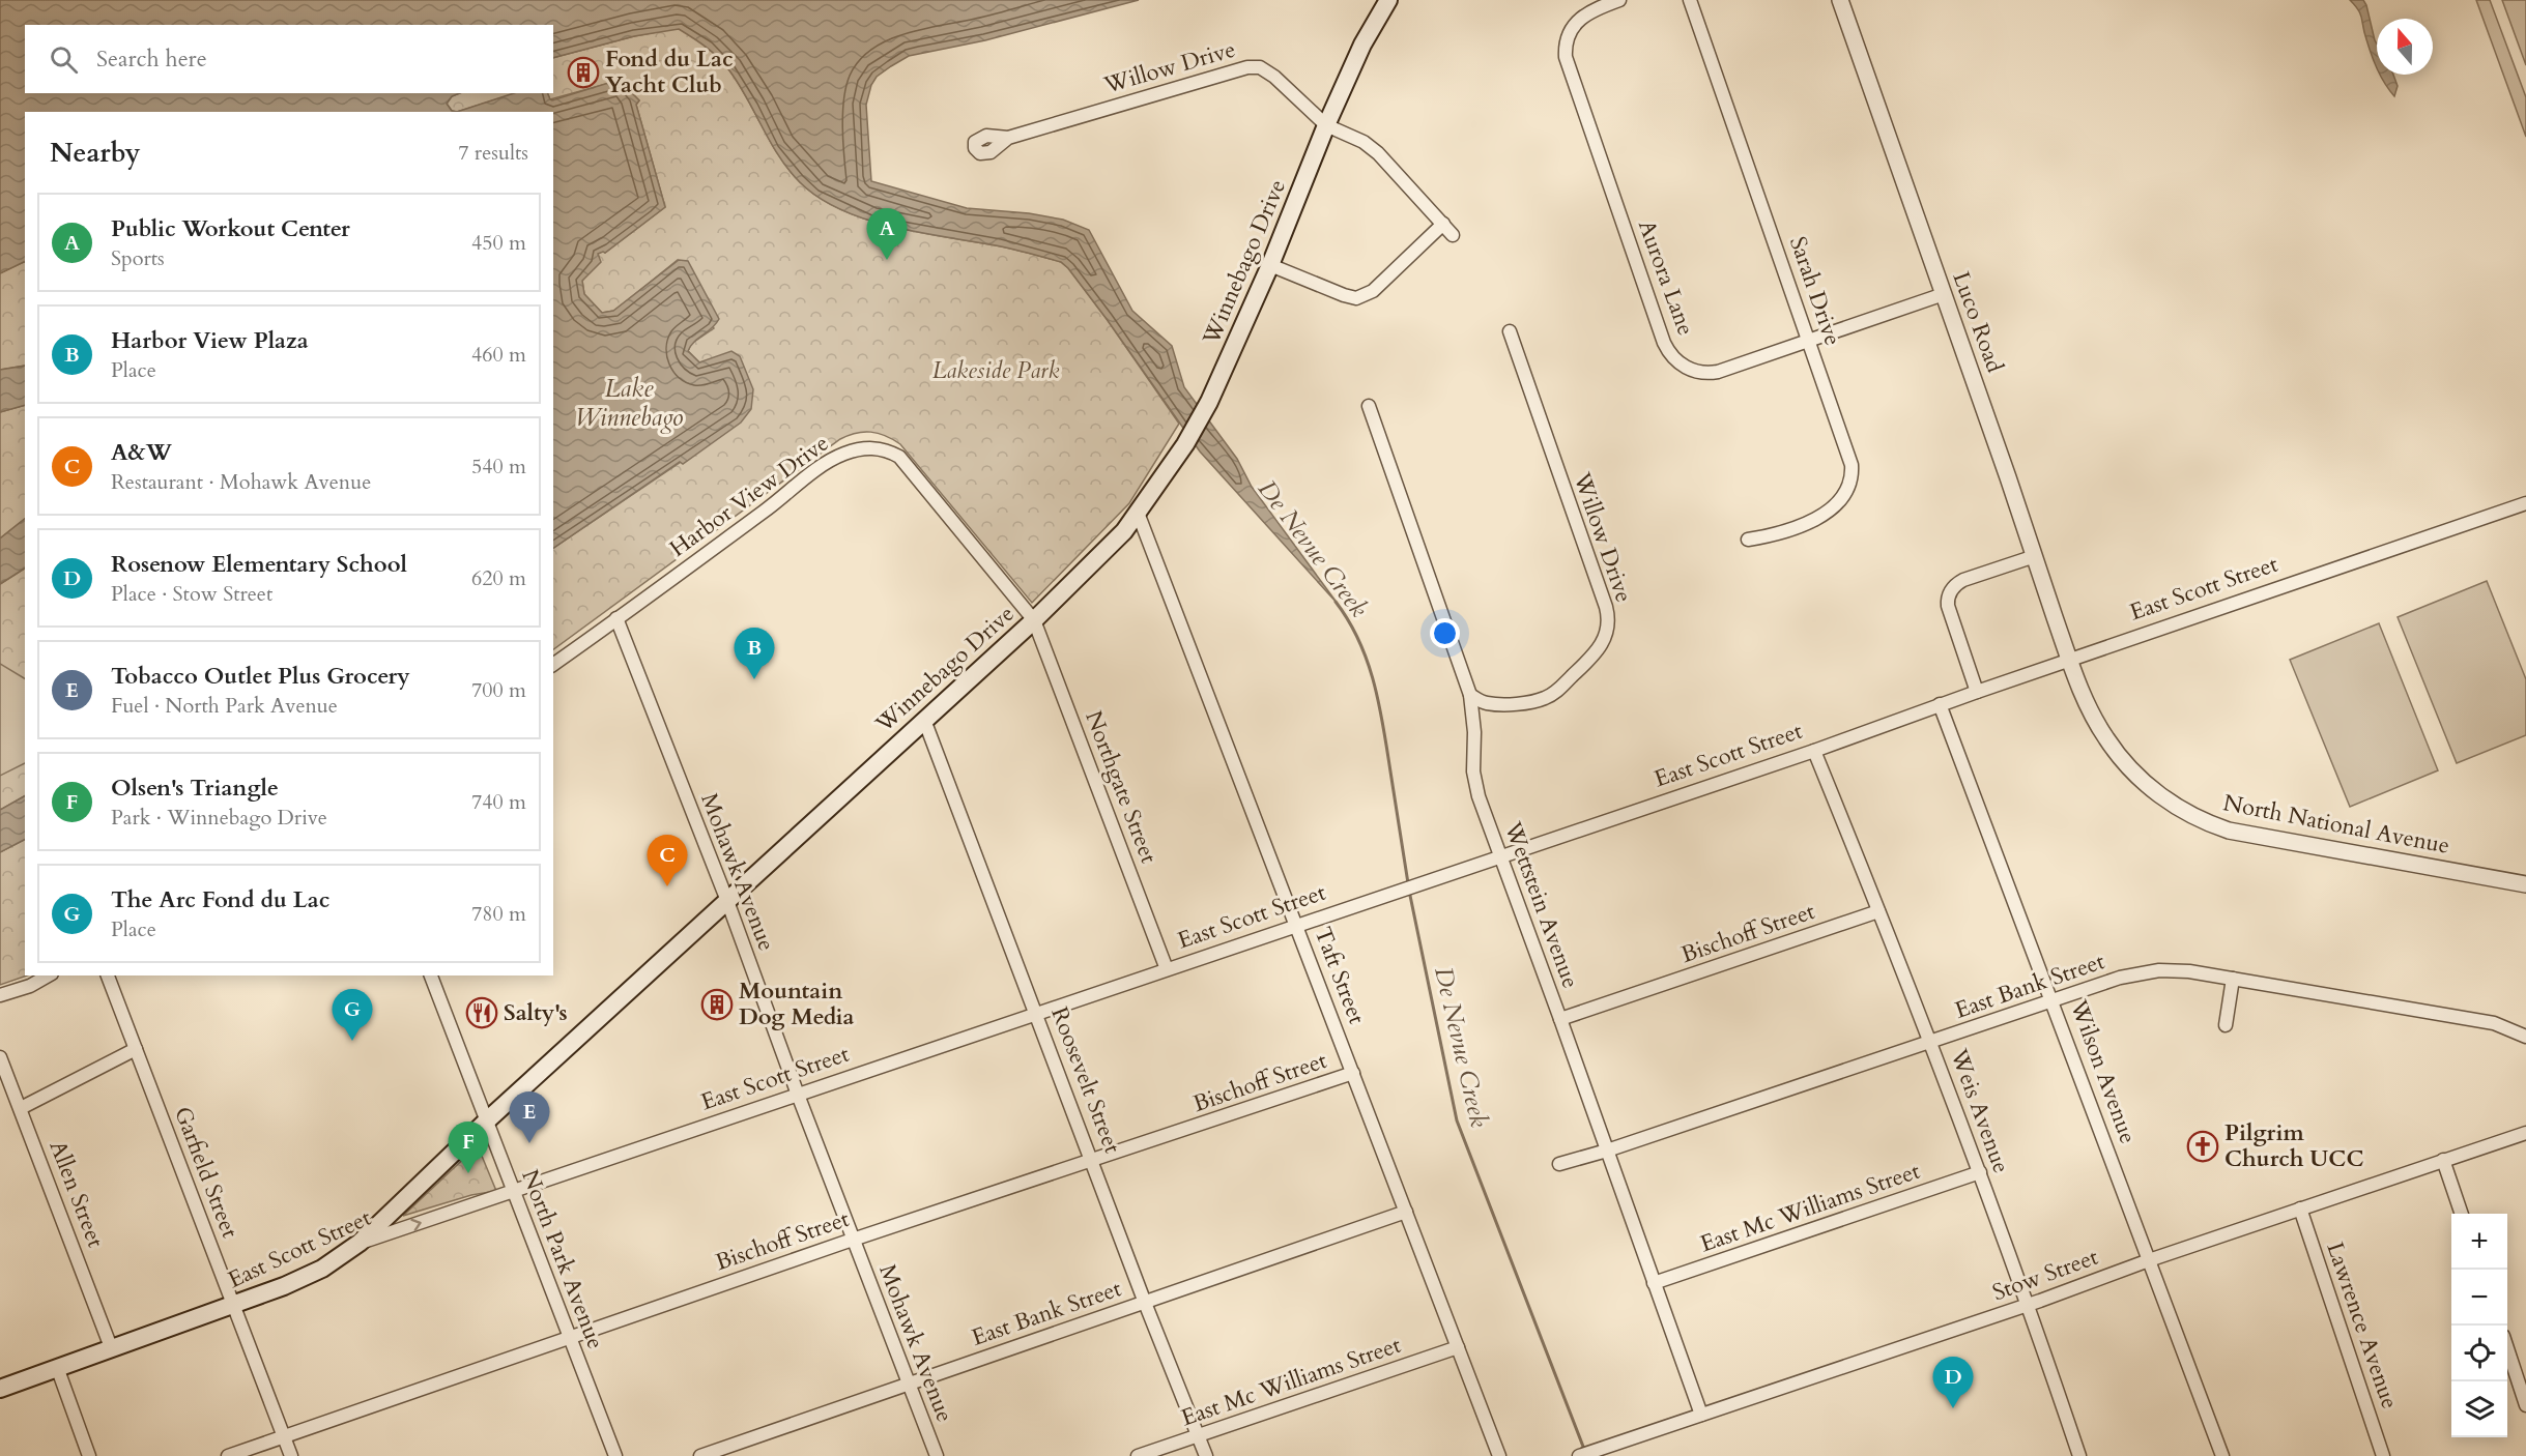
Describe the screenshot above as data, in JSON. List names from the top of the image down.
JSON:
{
  "streets": {
    "main road": ["Winnebago Drive", "East Scott Street"],
    "street": [
      "Willow Drive",
      "Aurora Lane",
      "Sarah Drive",
      "Luco Road",
      "Harbor View Drive",
      "Northgate Street",
      "North National Avenue",
      "Mohawk Avenue",
      "Wettstein Avenue",
      "Bischoff Street",
      "Taft Street",
      "East Bank Street",
      "Wilson Avenue",
      "Roosevelt Street",
      "Weis Avenue",
      "Garfield Street",
      "Allen Street",
      "East Mc Williams Street",
      "North Park Avenue",
      "Stow Street",
      "Lawrence Avenue"
    ]
  },
  "crossings": [
    ["Willow Drive", "Winnebago Drive"],
    ["Willow Drive", "Wettstein Avenue"],
    ["Winnebago Drive", "Harbor View Drive"],
    ["Winnebago Drive", "East Scott Street"],
    ["Winnebago Drive", "Northgate Street"],
    ["Winnebago Drive", "Mohawk Avenue"],
    ["Winnebago Drive", "Taft Street"],
    ["Winnebago Drive", "Roosevelt Street"],
    ["Winnebago Drive", "North Park Avenue"],
    ["Aurora Lane", "Sarah Drive"],
    ["Aurora Lane", "Luco Road"],
    ["Luco Road", "East Scott Street"],
    ["Luco Road", "North National Avenue"],
    ["Harbor View Drive", "Northgate Street"],
    ["Harbor View Drive", "Mohawk Avenue"],
    ["East Scott Street", "Northgate Street"],
    ["East Scott Street", "North National Avenue"],
    ["East Scott Street", "Mohawk Avenue"],
    ["East Scott Street", "Wettstein Avenue"],
    ["East Scott Street", "Taft Street"],
    ["East Scott Street", "Wilson Avenue"],
    ["East Scott Street", "Roosevelt Street"],
    ["East Scott Street", "Weis Avenue"],
    ["East Scott Street", "Garfield Street"],
    ["East Scott Street", "Allen Street"],
    ["East Scott Street", "North Park Avenue"],
    ["Mohawk Avenue", "Bischoff Street"],
    ["Mohawk Avenue", "East Bank Street"],
    ["Wettstein Avenue", "Bischoff Street"],
    ["Wettstein Avenue", "East Bank Street"],
    ["Wettstein Avenue", "East Mc Williams Street"],
    ["Wettstein Avenue", "Stow Street"],
    ["Bischoff Street", "Taft Street"],
    ["Bischoff Street", "Roosevelt Street"],
    ["Bischoff Street", "Weis Avenue"],
    ["Bischoff Street", "Garfield Street"],
    ["Bischoff Street", "North Park Avenue"],
    ["Taft Street", "East Bank Street"],
    ["Taft Street", "East Mc Williams Street"],
    ["East Bank Street", "Wilson Avenue"],
    ["East Bank Street", "Roosevelt Street"],
    ["East Bank Street", "Weis Avenue"],
    ["Wilson Avenue", "Stow Street"],
    ["Roosevelt Street", "East Mc Williams Street"],
    ["Weis Avenue", "East Mc Williams Street"],
    ["Weis Avenue", "Stow Street"],
    ["Stow Street", "Lawrence Avenue"]
  ],
  "water": ["Lake Winnebago", "De Nevue Creek"],
  "parks": ["Lakeside Park"],
  "places": {
    "building": ["Fond du Lac Yacht Club", "Mountain Dog Media"],
    "restaurant": ["Salty's"],
    "church": ["Pilgrim Church UCC"]
  },
  "north": "top",
  "page": {
    "search": "Search here",
    "heading": ["Nearby", "7 results"],
    "list": [
      {
        "mark": "A",
        "name": "Public Workout Center",
        "note": "Sports",
        "value": "450 m"
      },
      {
        "mark": "B",
        "name": "Harbor View Plaza",
        "note": "Place",
        "value": "460 m"
      },
      {
        "mark": "C",
        "name": "A&W",
        "note": "Restaurant · Mohawk Avenue",
        "value": "540 m"
      },
      {
        "mark": "D",
        "name": "Rosenow Elementary School",
        "note": "Place · Stow Street",
        "value": "620 m"
      },
      {
        "mark": "E",
        "name": "Tobacco Outlet Plus Grocery",
        "note": "Fuel · North Park Avenue",
        "value": "700 m"
      },
      {
        "mark": "F",
        "name": "Olsen's Triangle",
        "note": "Park · Winnebago Drive",
        "value": "740 m"
      },
      {
        "mark": "G",
        "name": "The Arc Fond du Lac",
        "note": "Place",
        "value": "780 m"
      }
    ],
    "pins": [
      "A",
      "B",
      "C",
      "G",
      "E",
      "F",
      "D"
    ],
    "map_buttons": ["+", "−"]
  }
}
